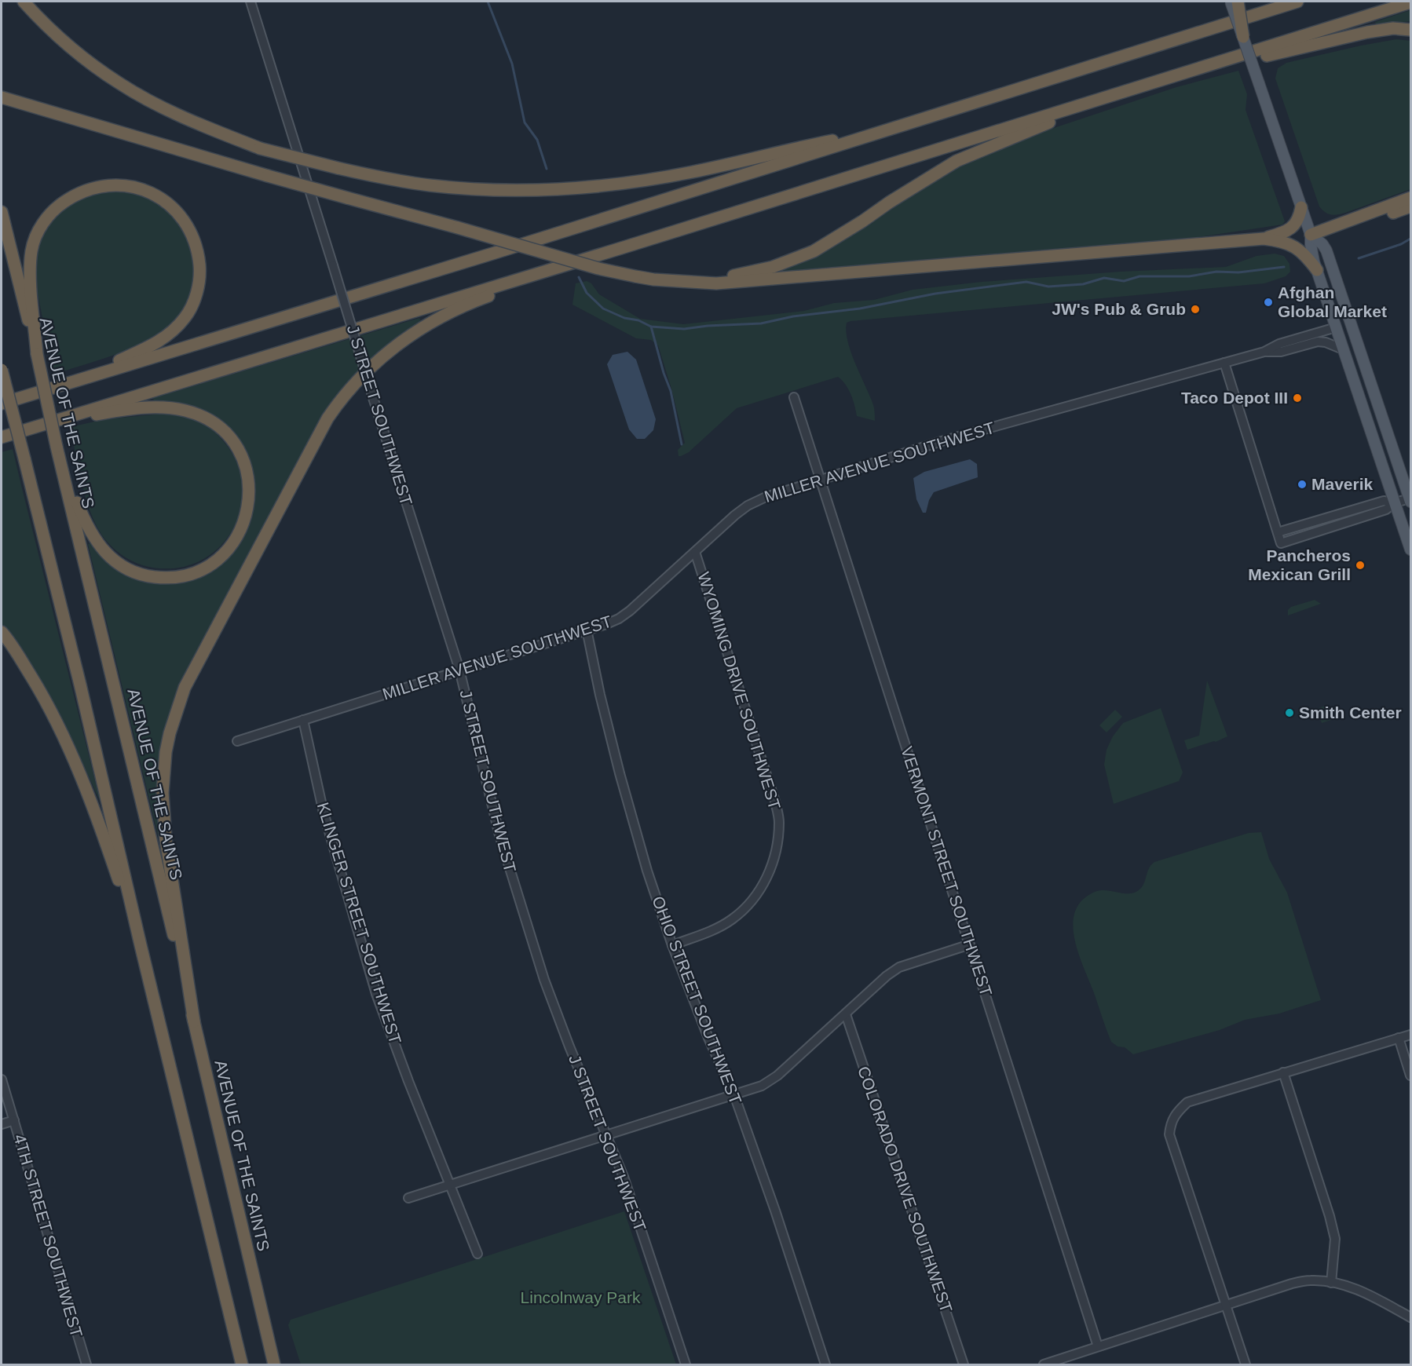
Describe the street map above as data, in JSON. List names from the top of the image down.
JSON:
{
  "streets": {
    "highway": ["AVENUE OF THE SAINTS"],
    "street": [
      "J STREET SOUTHWEST",
      "MILLER AVENUE SOUTHWEST",
      "WYOMING DRIVE SOUTHWEST",
      "VERMONT STREET SOUTHWEST",
      "KLINGER STREET SOUTHWEST",
      "OHIO STREET SOUTHWEST",
      "COLORADO DRIVE SOUTHWEST",
      "4TH STREET SOUTHWEST"
    ]
  },
  "crossings": [
    ["J STREET SOUTHWEST", "MILLER AVENUE SOUTHWEST"],
    ["MILLER AVENUE SOUTHWEST", "WYOMING DRIVE SOUTHWEST"],
    ["MILLER AVENUE SOUTHWEST", "VERMONT STREET SOUTHWEST"],
    ["MILLER AVENUE SOUTHWEST", "KLINGER STREET SOUTHWEST"],
    ["MILLER AVENUE SOUTHWEST", "OHIO STREET SOUTHWEST"],
    ["WYOMING DRIVE SOUTHWEST", "OHIO STREET SOUTHWEST"]
  ],
  "parks": ["Lincolnway Park"],
  "places": [
    "Afghan Global Market",
    "JW's Pub & Grub",
    "Taco Depot III",
    "Maverik",
    "Pancheros Mexican Grill",
    "Smith Center"
  ]
}
